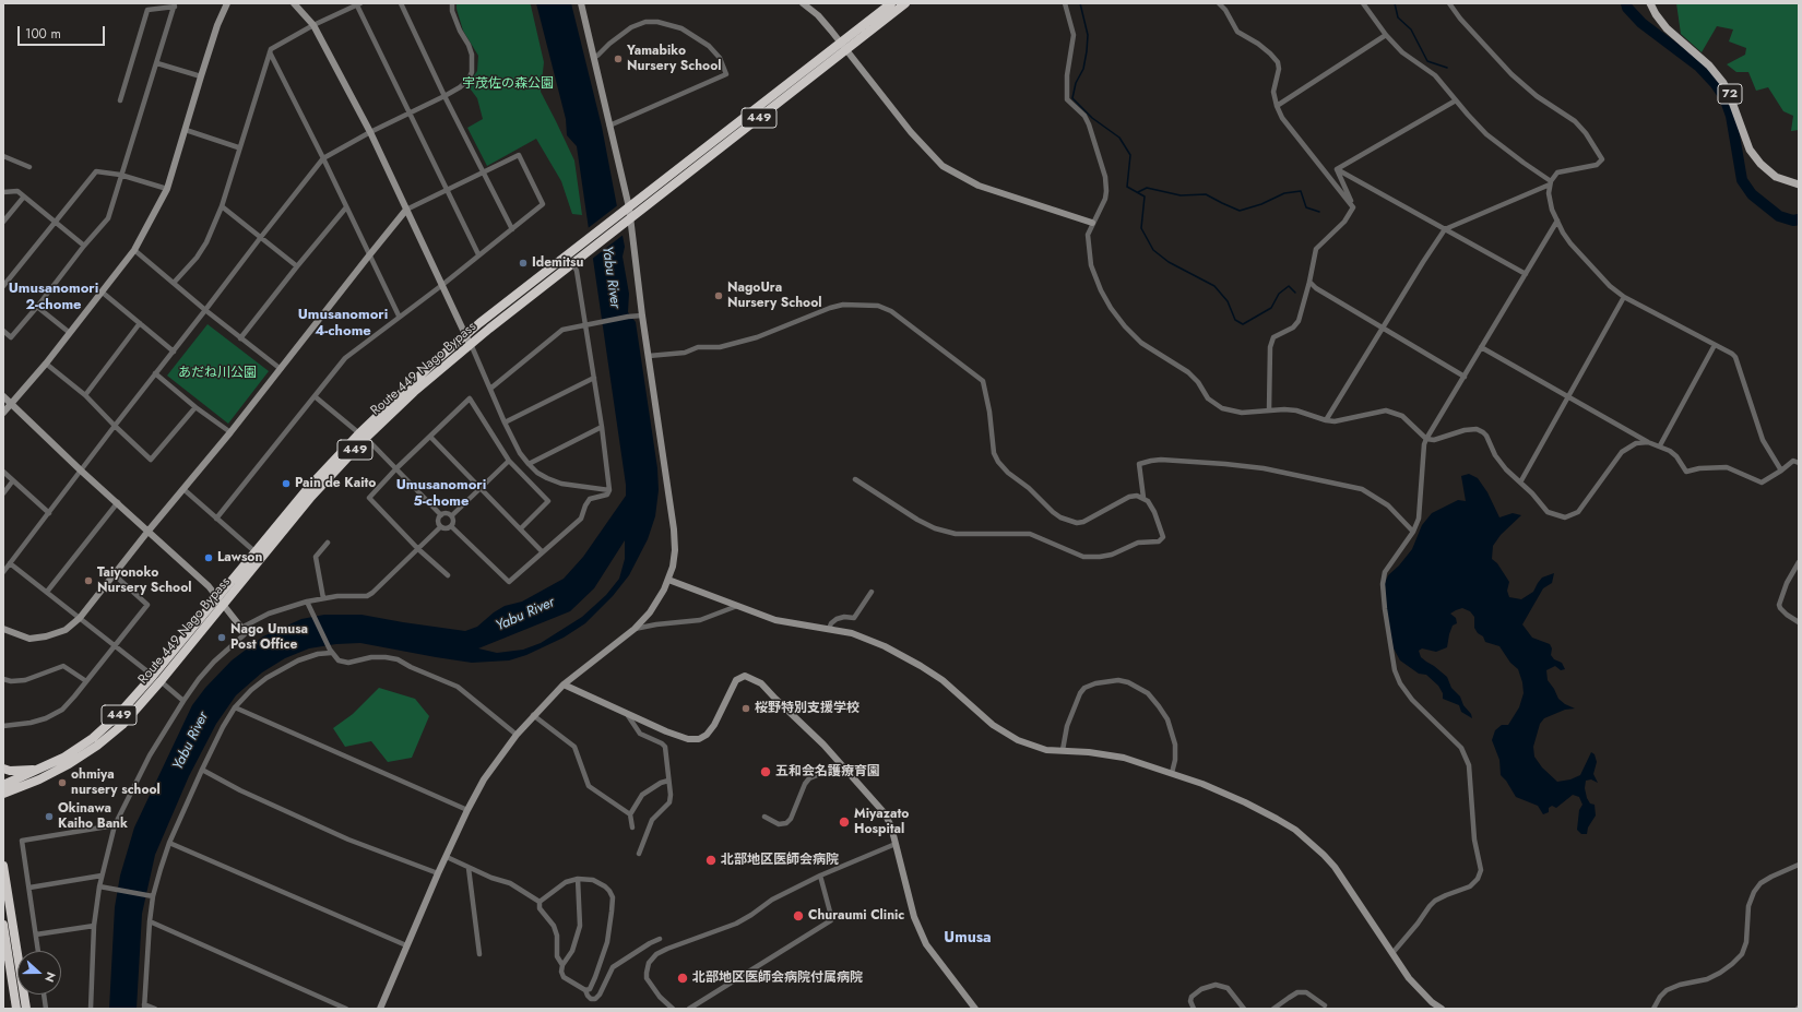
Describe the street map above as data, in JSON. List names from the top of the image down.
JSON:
{
  "streets": {
    "highway": ["449", "Route 449 Nago Bypass"],
    "main road": ["72"]
  },
  "districts": [
    "Umusanomori 2-chome",
    "Umusanomori 4-chome",
    "Umusanomori 5-chome",
    "Umusa"
  ],
  "water": ["Yabu River"],
  "parks": ["宇茂佐の森公園", "あだね川公園"],
  "places": [
    "Yamabiko Nursery School",
    "Idemitsu",
    "NagoUra Nursery School",
    "Pain de Kaito",
    "Lawson",
    "Taiyonoko Nursery School",
    "Nago Umusa Post Office",
    "桜野特別支援学校",
    "五和会名護療育園",
    "ohmiya nursery school",
    "Okinawa Kaiho Bank",
    "Miyazato Hospital",
    "北部地区医師会病院",
    "Churaumi Clinic",
    "北部地区医師会病院付属病院"
  ],
  "scale_bar": "100 m",
  "north": "right"
}
